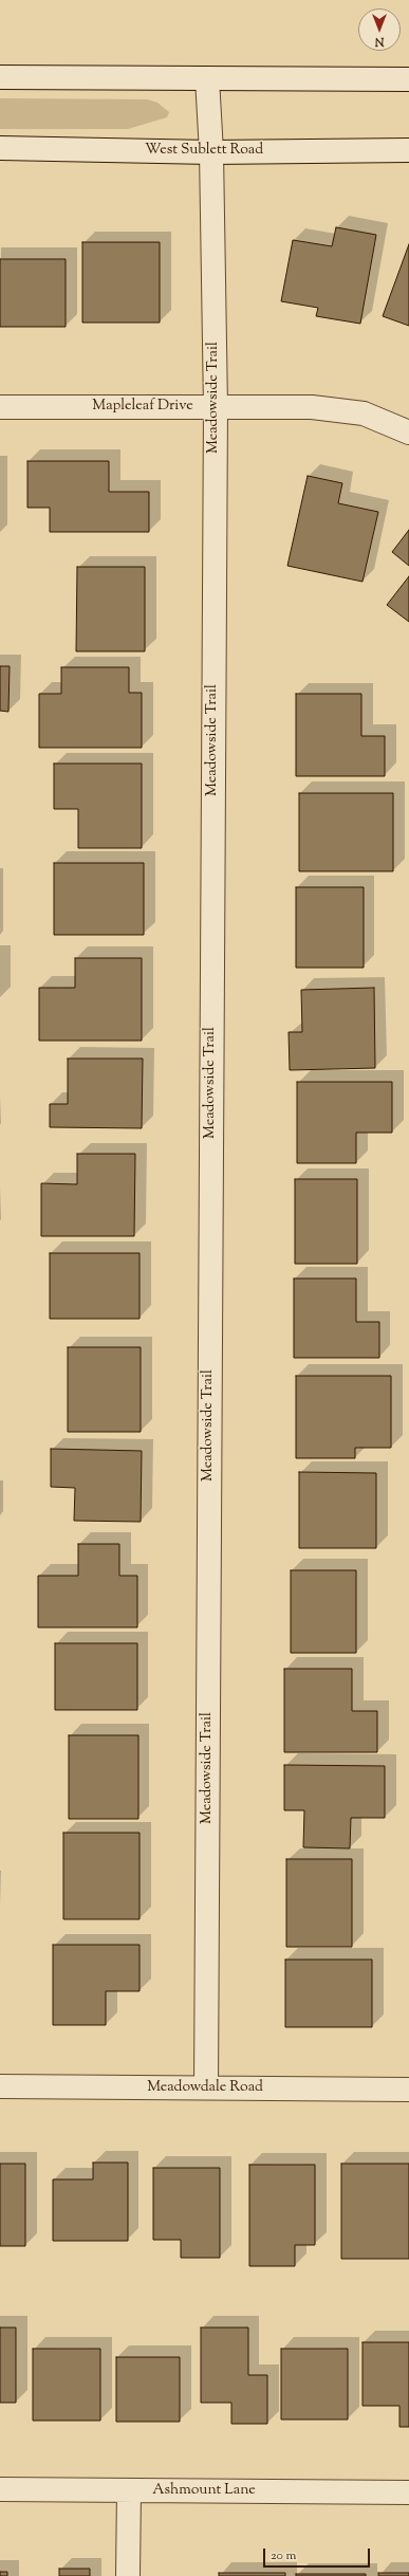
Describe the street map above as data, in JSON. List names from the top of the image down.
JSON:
{
  "streets": {
    "street": [
      "West Sublett Road",
      "Meadowside Trail",
      "Mapleleaf Drive",
      "Meadowdale Road",
      "Ashmount Lane"
    ]
  },
  "crossings": [
    ["West Sublett Road", "Meadowside Trail"],
    ["Meadowside Trail", "Mapleleaf Drive"],
    ["Meadowside Trail", "Meadowdale Road"]
  ],
  "scale_bar": "20 m",
  "north": "bottom"
}
